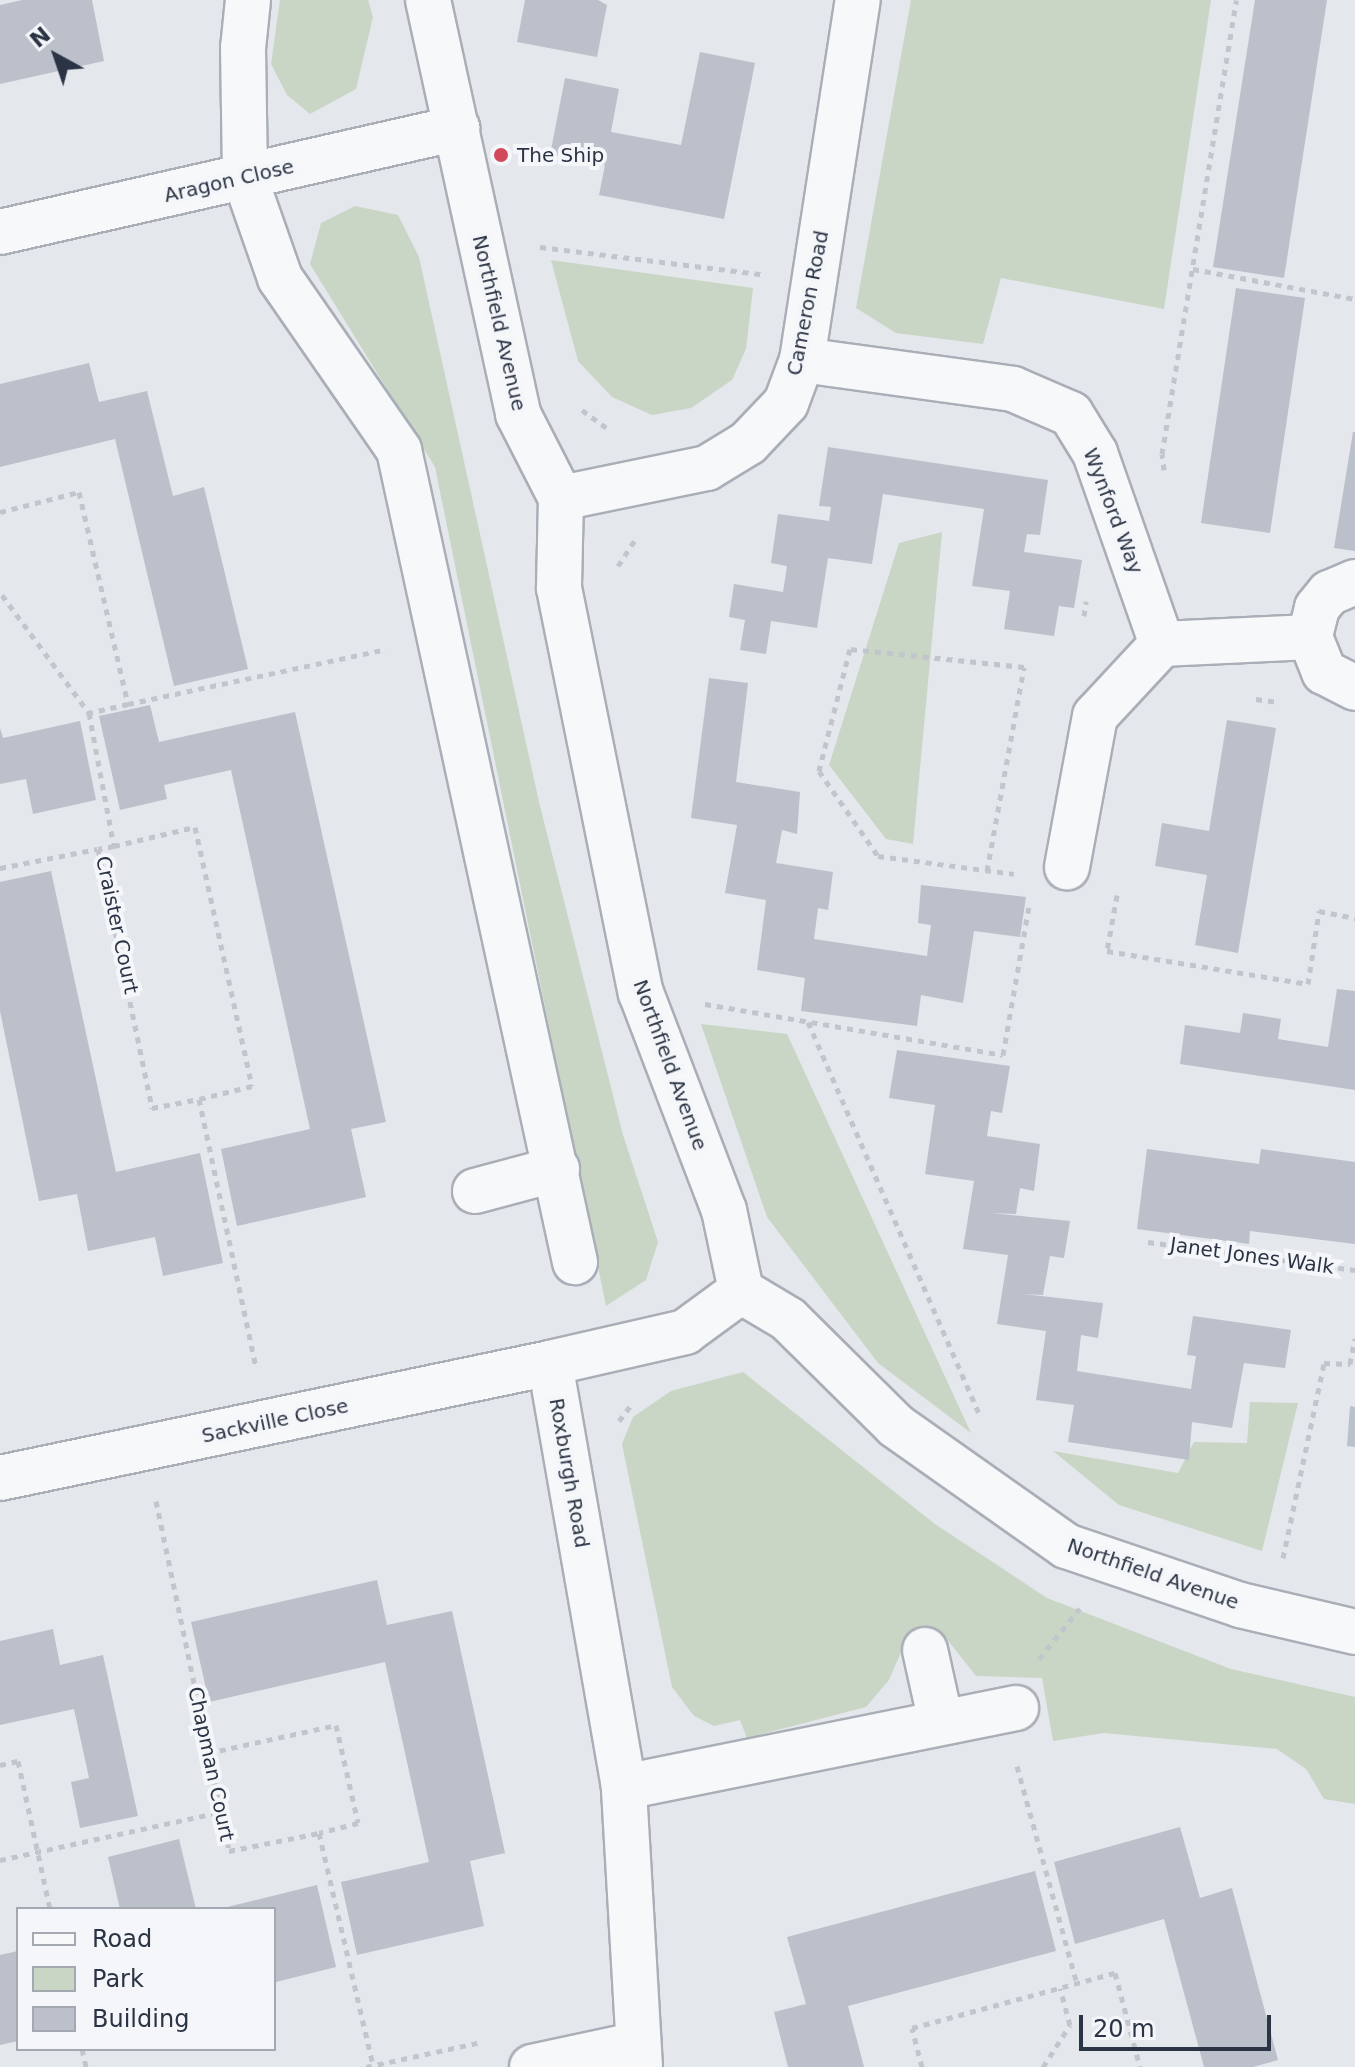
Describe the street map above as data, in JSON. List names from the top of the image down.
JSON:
{
  "streets": {
    "street": [
      "Aragon Close",
      "Cameron Road",
      "Northfield Avenue",
      "Wynford Way",
      "Sackville Close",
      "Roxburgh Road"
    ],
    "path": ["Craister Court", "Janet Jones Walk", "Chapman Court"]
  },
  "crossings": [
    ["Aragon Close", "Northfield Avenue"],
    ["Cameron Road", "Northfield Avenue"],
    ["Cameron Road", "Wynford Way"],
    ["Sackville Close", "Roxburgh Road"],
    ["Sackville Close", "Chapman Court"]
  ],
  "places": ["The Ship"],
  "legend": ["Road", "Park", "Building"],
  "scale_bar": "20 m",
  "north": "top left"
}
